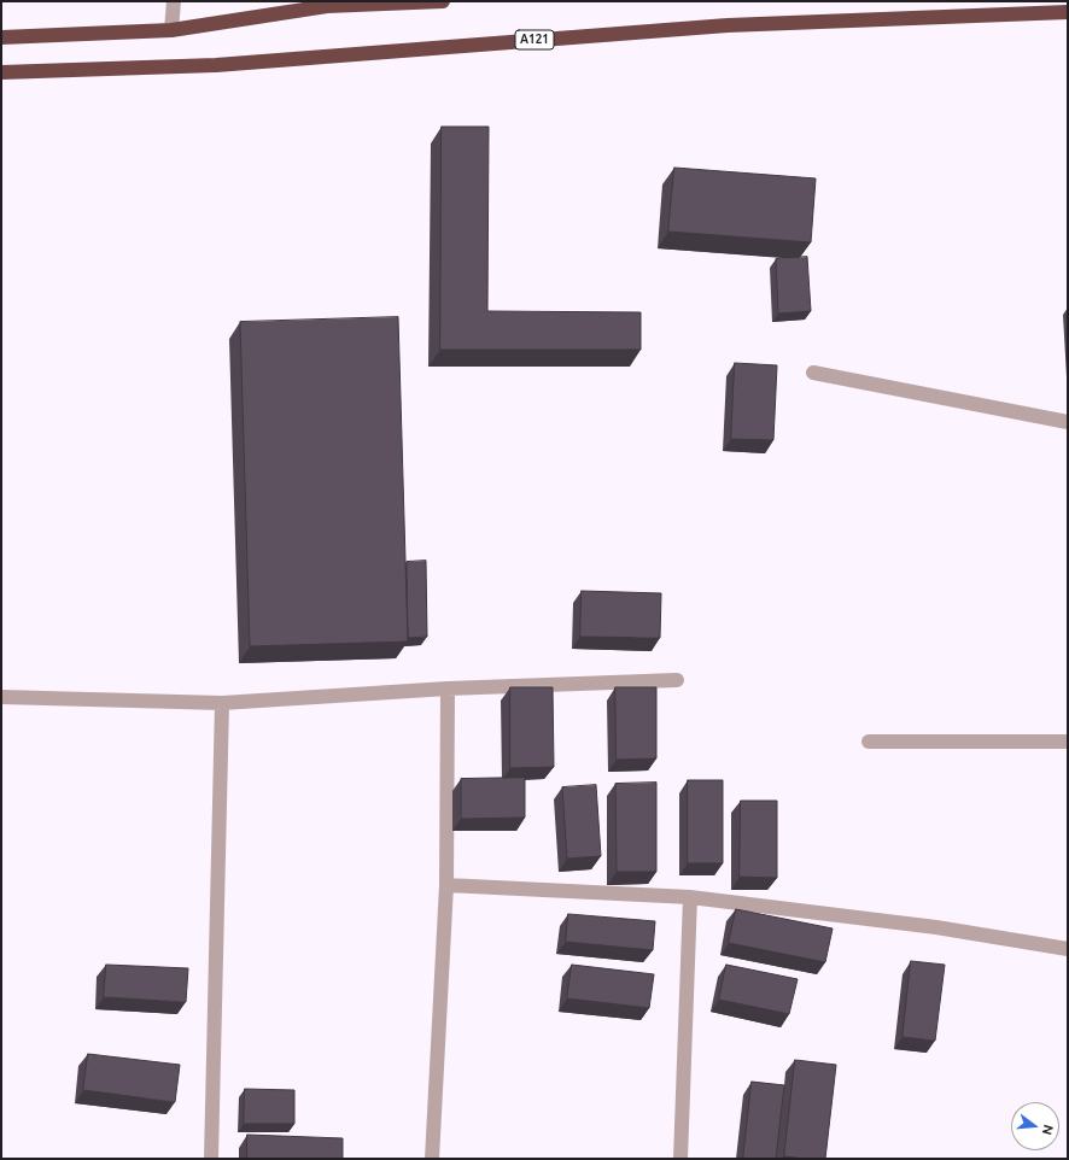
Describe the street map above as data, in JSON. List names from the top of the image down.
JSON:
{
  "streets": {
    "highway": ["A121"]
  },
  "north": "right"
}
